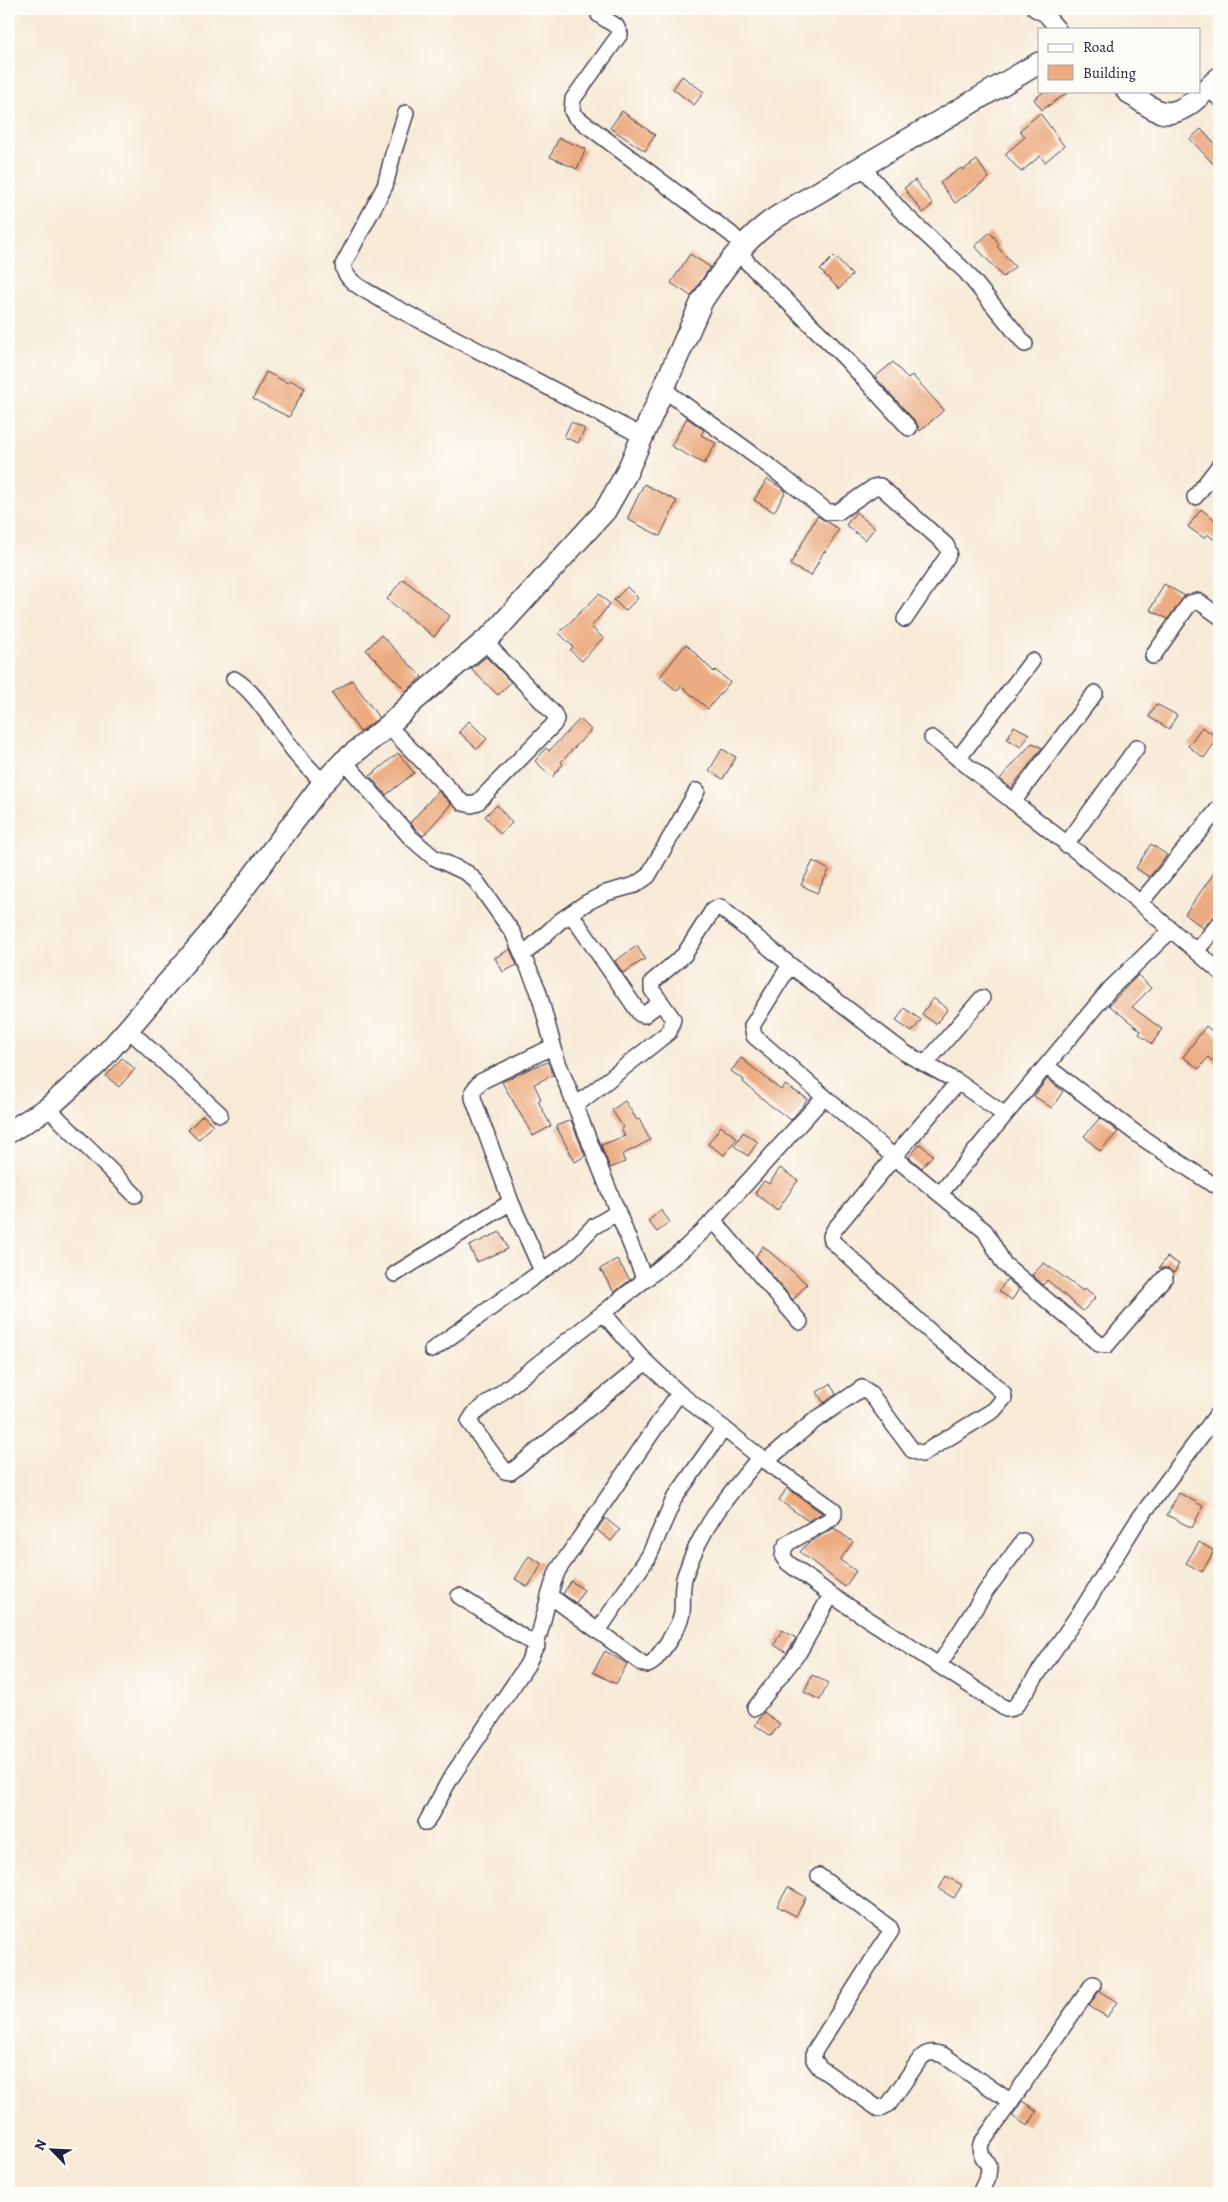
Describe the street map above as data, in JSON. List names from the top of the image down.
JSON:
{
  "legend": ["Road", "Building"],
  "north": "top left"
}
